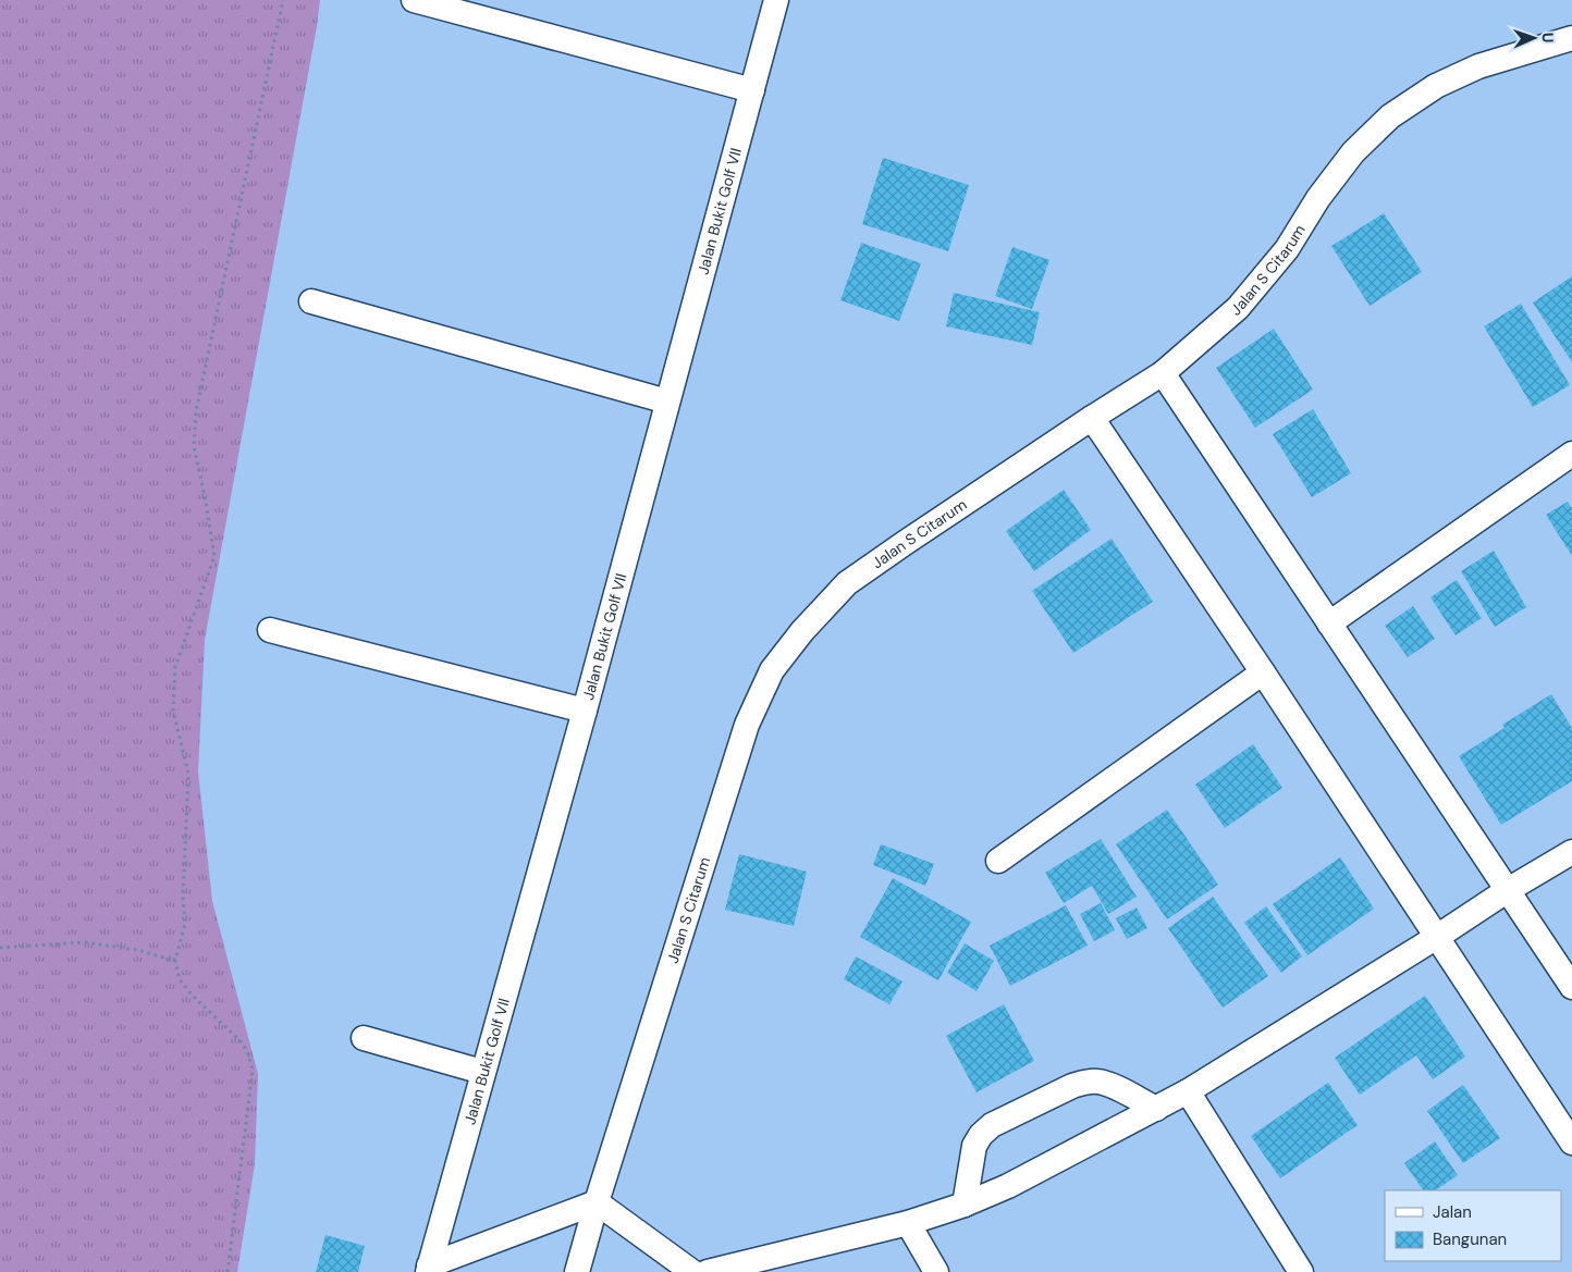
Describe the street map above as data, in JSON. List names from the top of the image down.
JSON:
{
  "streets": {
    "street": ["Jalan Bukit Golf VII", "Jalan S Citarum"]
  },
  "legend": ["Jalan", "Bangunan"],
  "north": "right"
}
